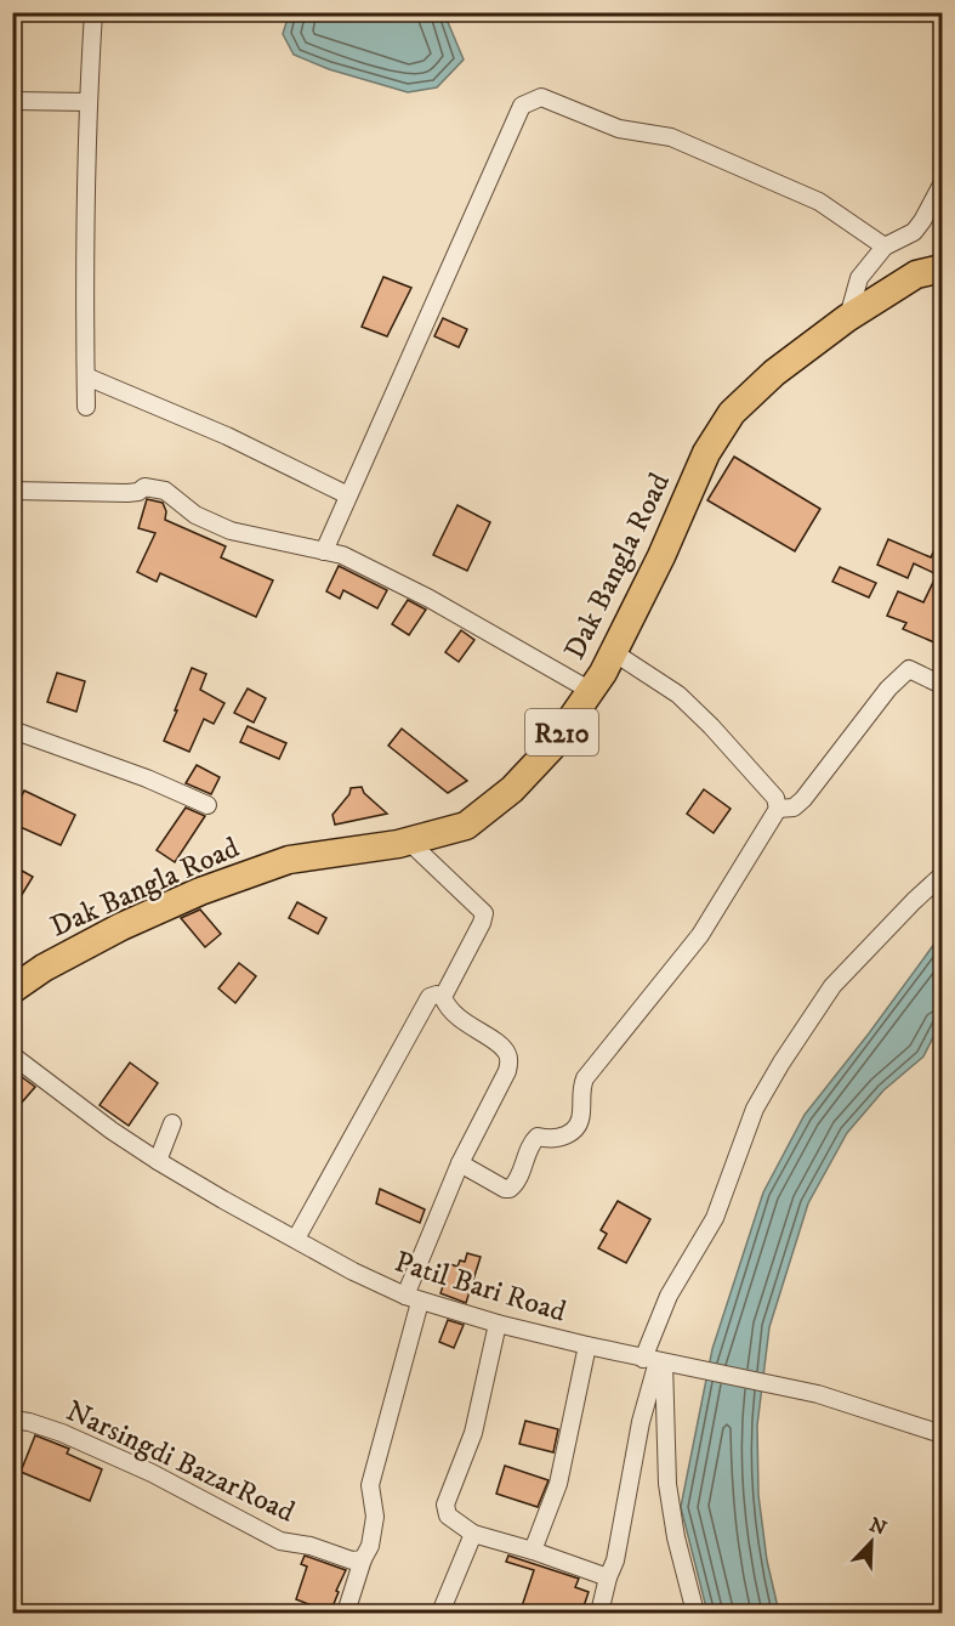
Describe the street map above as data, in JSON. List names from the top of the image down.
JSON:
{
  "streets": {
    "main road": ["Dak Bangla Road", "R210"],
    "street": ["Patil Bari Road", "Narsingdi BazarRoad"]
  },
  "north": "top right"
}
